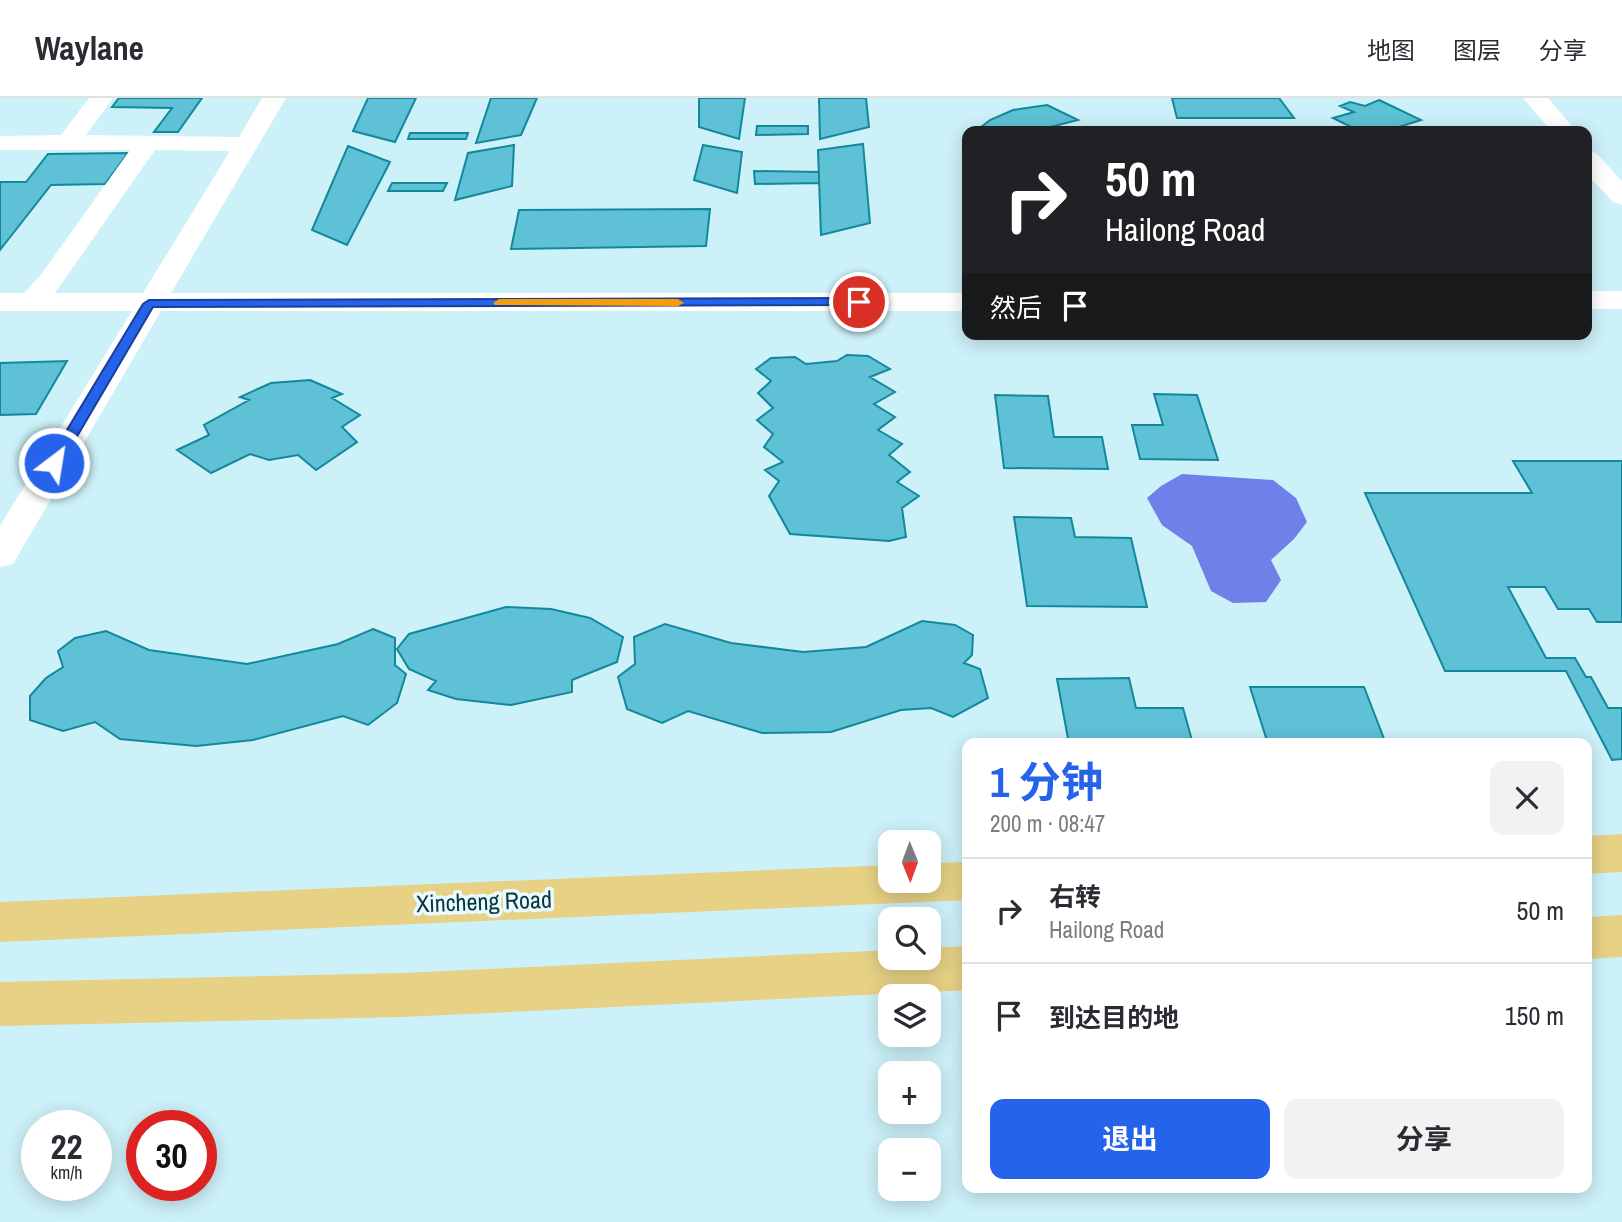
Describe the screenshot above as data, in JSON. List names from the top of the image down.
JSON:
{
  "streets": {
    "main road": ["Xincheng Road"]
  },
  "north": "bottom",
  "page": {
    "header": "Waylane",
    "nav": ["地图", "图层", "分享"],
    "turn": ["50 m", "Hailong Road"],
    "then": "然后",
    "heading": ["1 分钟", "200 m · 08:47"],
    "map_buttons": ["+", "−"],
    "list": [
      {
        "name": "右转",
        "note": "Hailong Road",
        "value": "50 m"
      },
      {
        "name": "到达目的地",
        "value": "150 m"
      }
    ],
    "buttons": ["退出", "分享"],
    "speed": "22 km/h",
    "limit": "30"
  }
}
